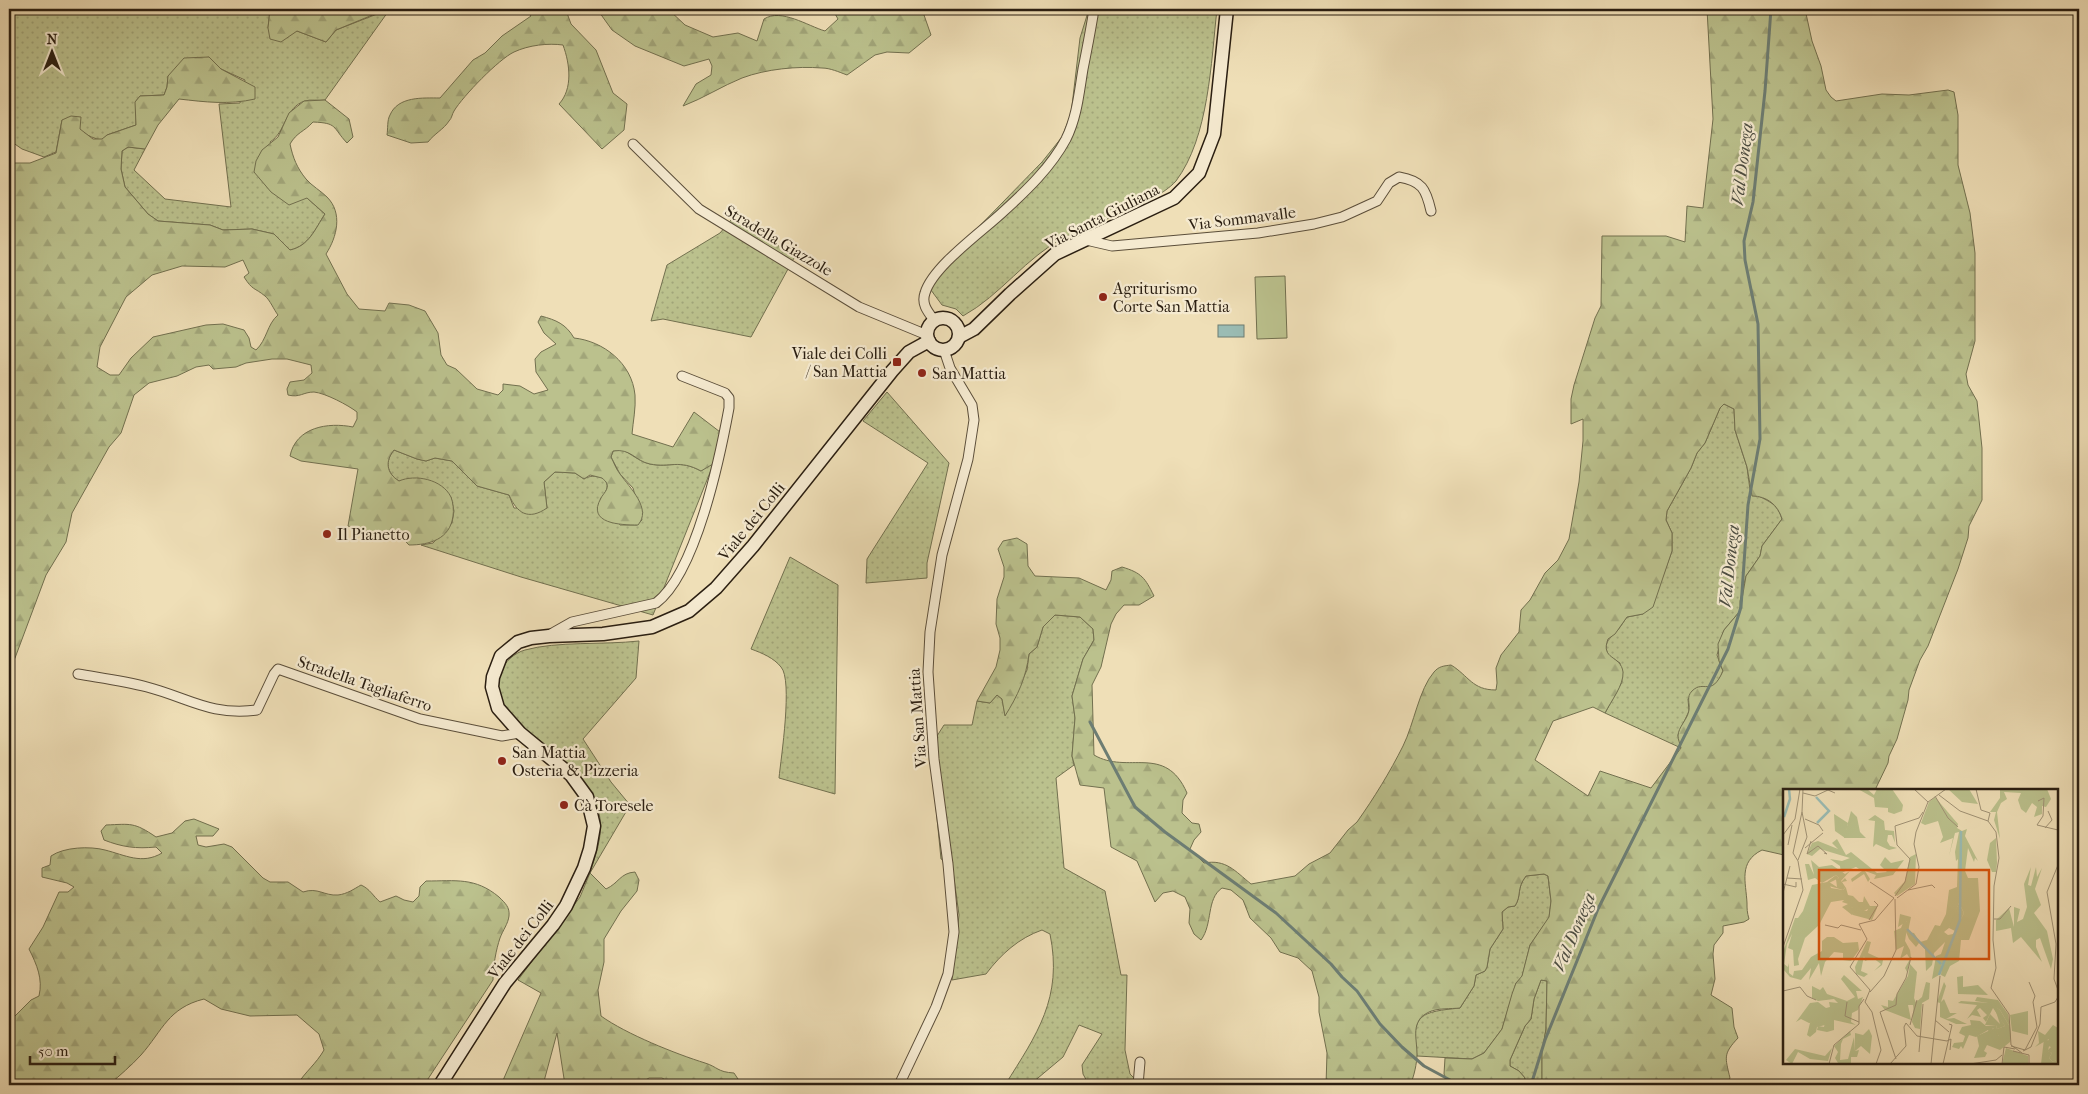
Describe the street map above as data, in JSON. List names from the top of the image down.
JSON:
{
  "streets": {
    "street": [
      "Via Santa Giuliana",
      "Via Sommavalle",
      "Stradella Giazzole",
      "Viale dei Colli",
      "Stradella Tagliaferro",
      "Via San Mattia"
    ]
  },
  "crossings": [
    ["Via Santa Giuliana", "Via Sommavalle"],
    ["Via Santa Giuliana", "Stradella Giazzole"],
    ["Via Santa Giuliana", "Viale dei Colli"],
    ["Via Santa Giuliana", "Via San Mattia"],
    ["Stradella Giazzole", "Viale dei Colli"],
    ["Stradella Giazzole", "Via San Mattia"],
    ["Viale dei Colli", "Stradella Tagliaferro"],
    ["Viale dei Colli", "Via San Mattia"]
  ],
  "water": ["Val Donega"],
  "places": {
    "other": [
      "Agriturismo Corte San Mattia",
      "San Mattia",
      "Il Pianetto",
      "San Mattia Osteria & Pizzeria",
      "Cà Toresele"
    ],
    "transit": ["Viale dei Colli / San Mattia"]
  },
  "scale_bar": "50 m",
  "north": "top"
}
